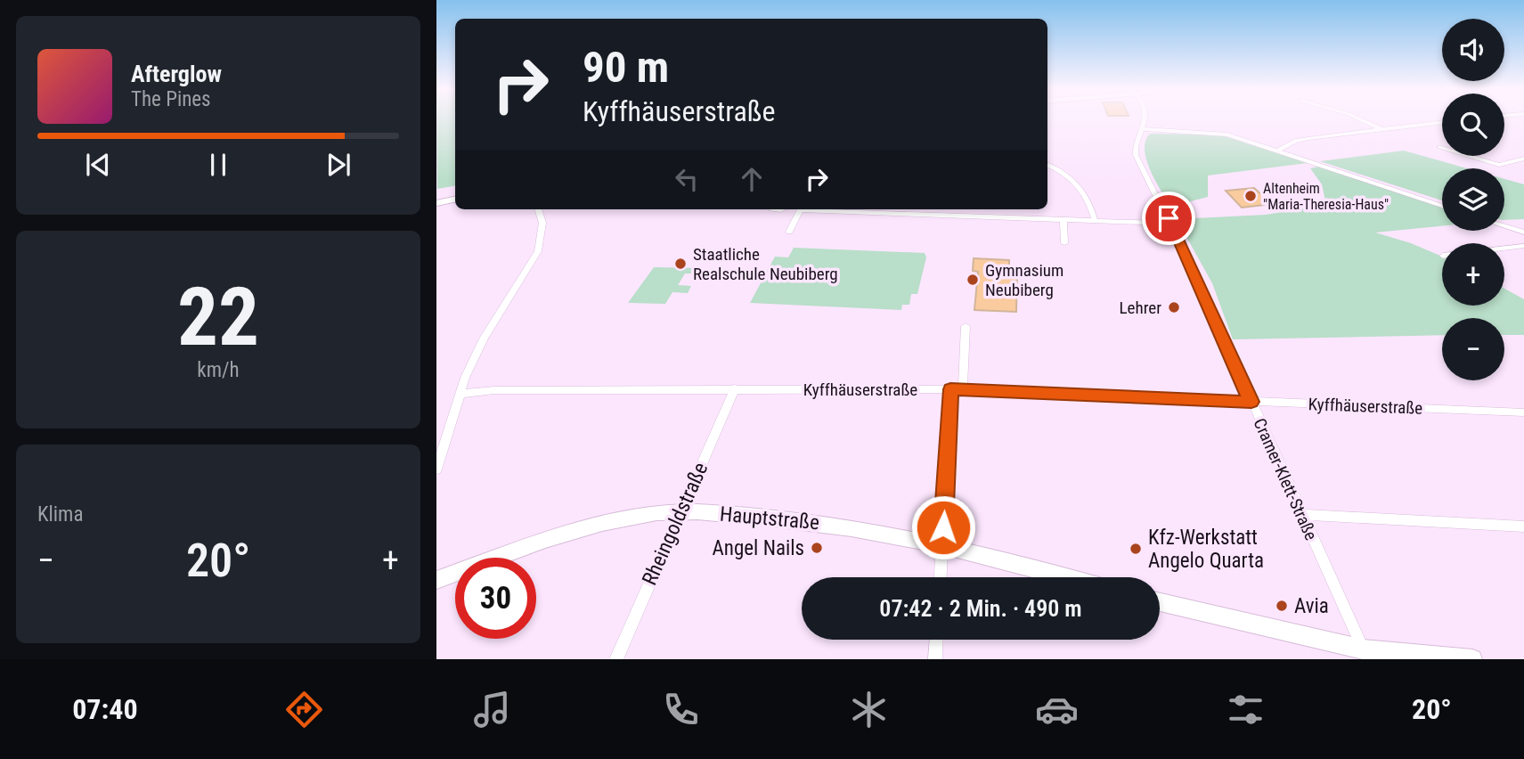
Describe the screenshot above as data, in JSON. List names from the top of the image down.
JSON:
{
  "streets": {
    "street": [
      "Kyffhäuserstraße",
      "Cramer-Klett-Straße",
      "Hauptstraße",
      "Rheingoldstraße"
    ]
  },
  "crossings": [
    ["Kyffhäuserstraße", "Cramer-Klett-Straße"],
    ["Kyffhäuserstraße", "Rheingoldstraße"],
    ["Hauptstraße", "Rheingoldstraße"]
  ],
  "places": [
    "Altenheim \"Maria-Theresia-Haus\"",
    "Staatliche Realschule Neubiberg",
    "Gymnasium Neubiberg",
    "Lehrer",
    "Angel Nails",
    "Kfz-Werkstatt Angelo Quarta",
    "Avia"
  ],
  "page": {
    "map_buttons": ["+", "−"],
    "turn": ["90 m", "Kyffhäuserstraße"],
    "song": ["Afterglow", "The Pines"],
    "tile": [
      ["22", "km/h"],
      "Klima"
    ],
    "heat": ["−", "20°", "+"],
    "limit": "30",
    "trip": "07:42 · 2 Min. · 490 m",
    "tabs": ["07:40", "20°"]
  }
}
